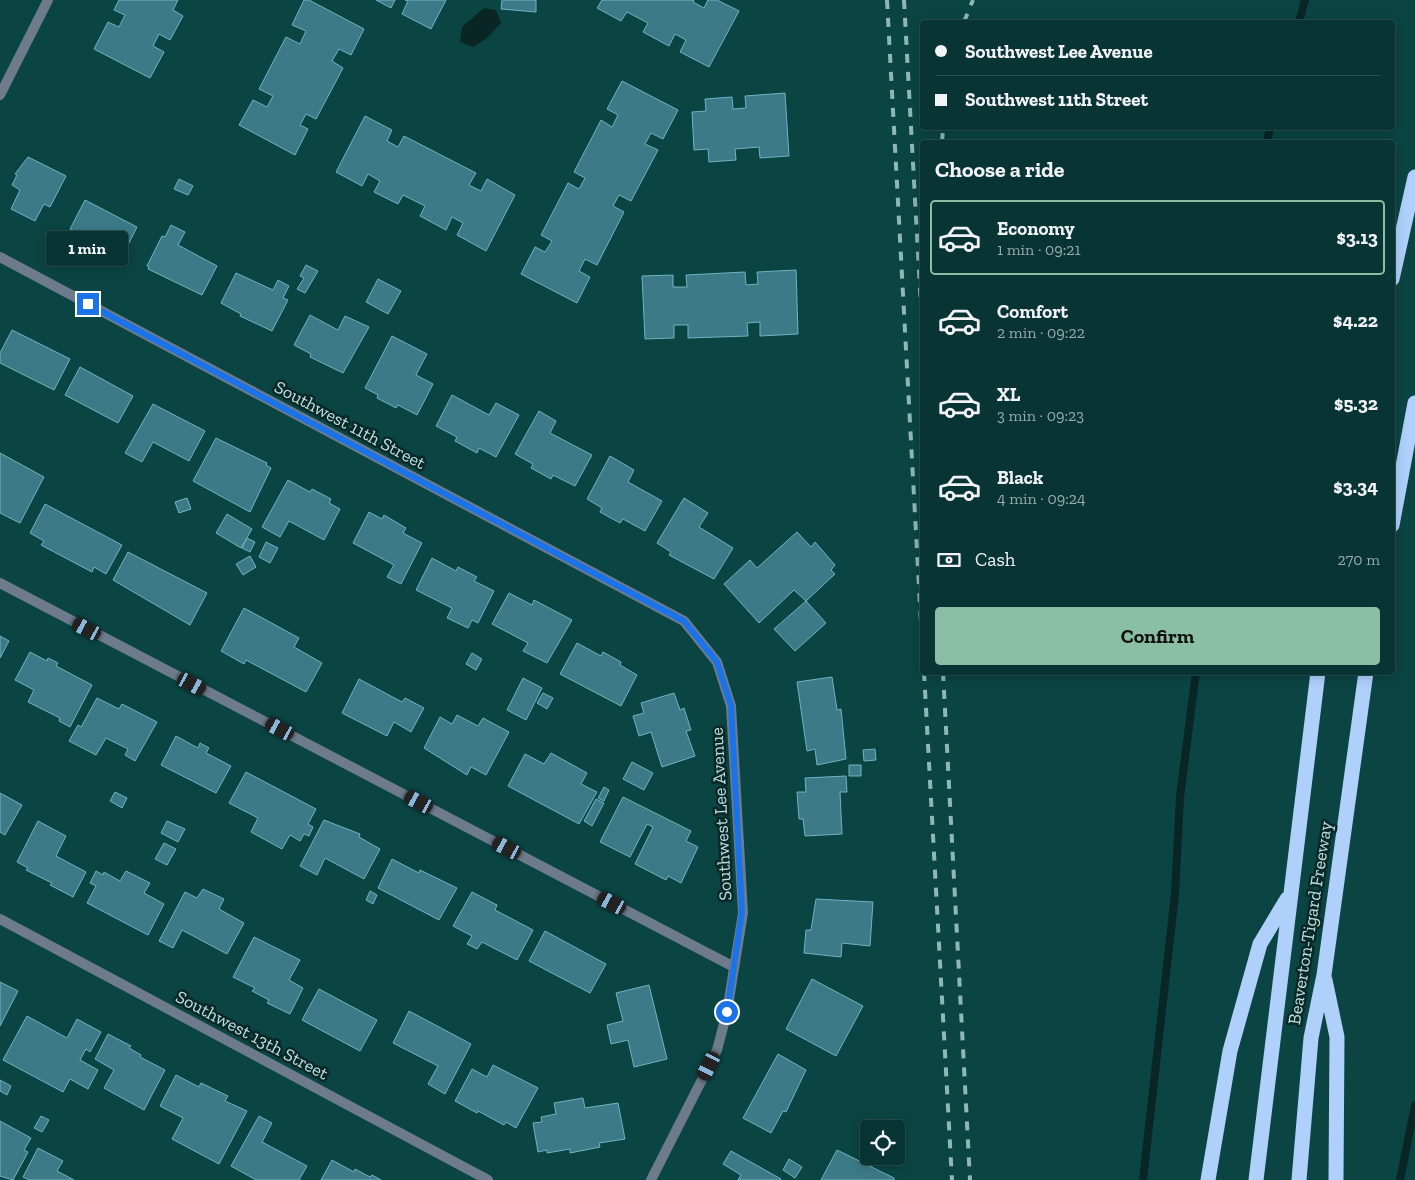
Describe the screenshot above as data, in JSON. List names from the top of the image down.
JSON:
{
  "streets": {
    "highway": ["Beaverton-Tigard Freeway"],
    "street": ["Southwest 11th Street", "Southwest Lee Avenue", "Southwest 13th Street"]
  },
  "crossings": [
    ["Southwest 11th Street", "Southwest Lee Avenue"]
  ],
  "page": {
    "banner": ["Southwest Lee Avenue", "Southwest 11th Street"],
    "heading": "Choose a ride",
    "list": [
      {
        "name": "Economy",
        "note": "1 min · 09:21",
        "value": "$3.13"
      },
      {
        "name": "Comfort",
        "note": "2 min · 09:22",
        "value": "$4.22"
      },
      {
        "name": "XL",
        "note": "3 min · 09:23",
        "value": "$5.32"
      },
      {
        "name": "Black",
        "note": "4 min · 09:24",
        "value": "$3.34"
      }
    ],
    "bubble": "1 min",
    "pay": ["Cash", "270 m"],
    "buttons": "Confirm"
  }
}
